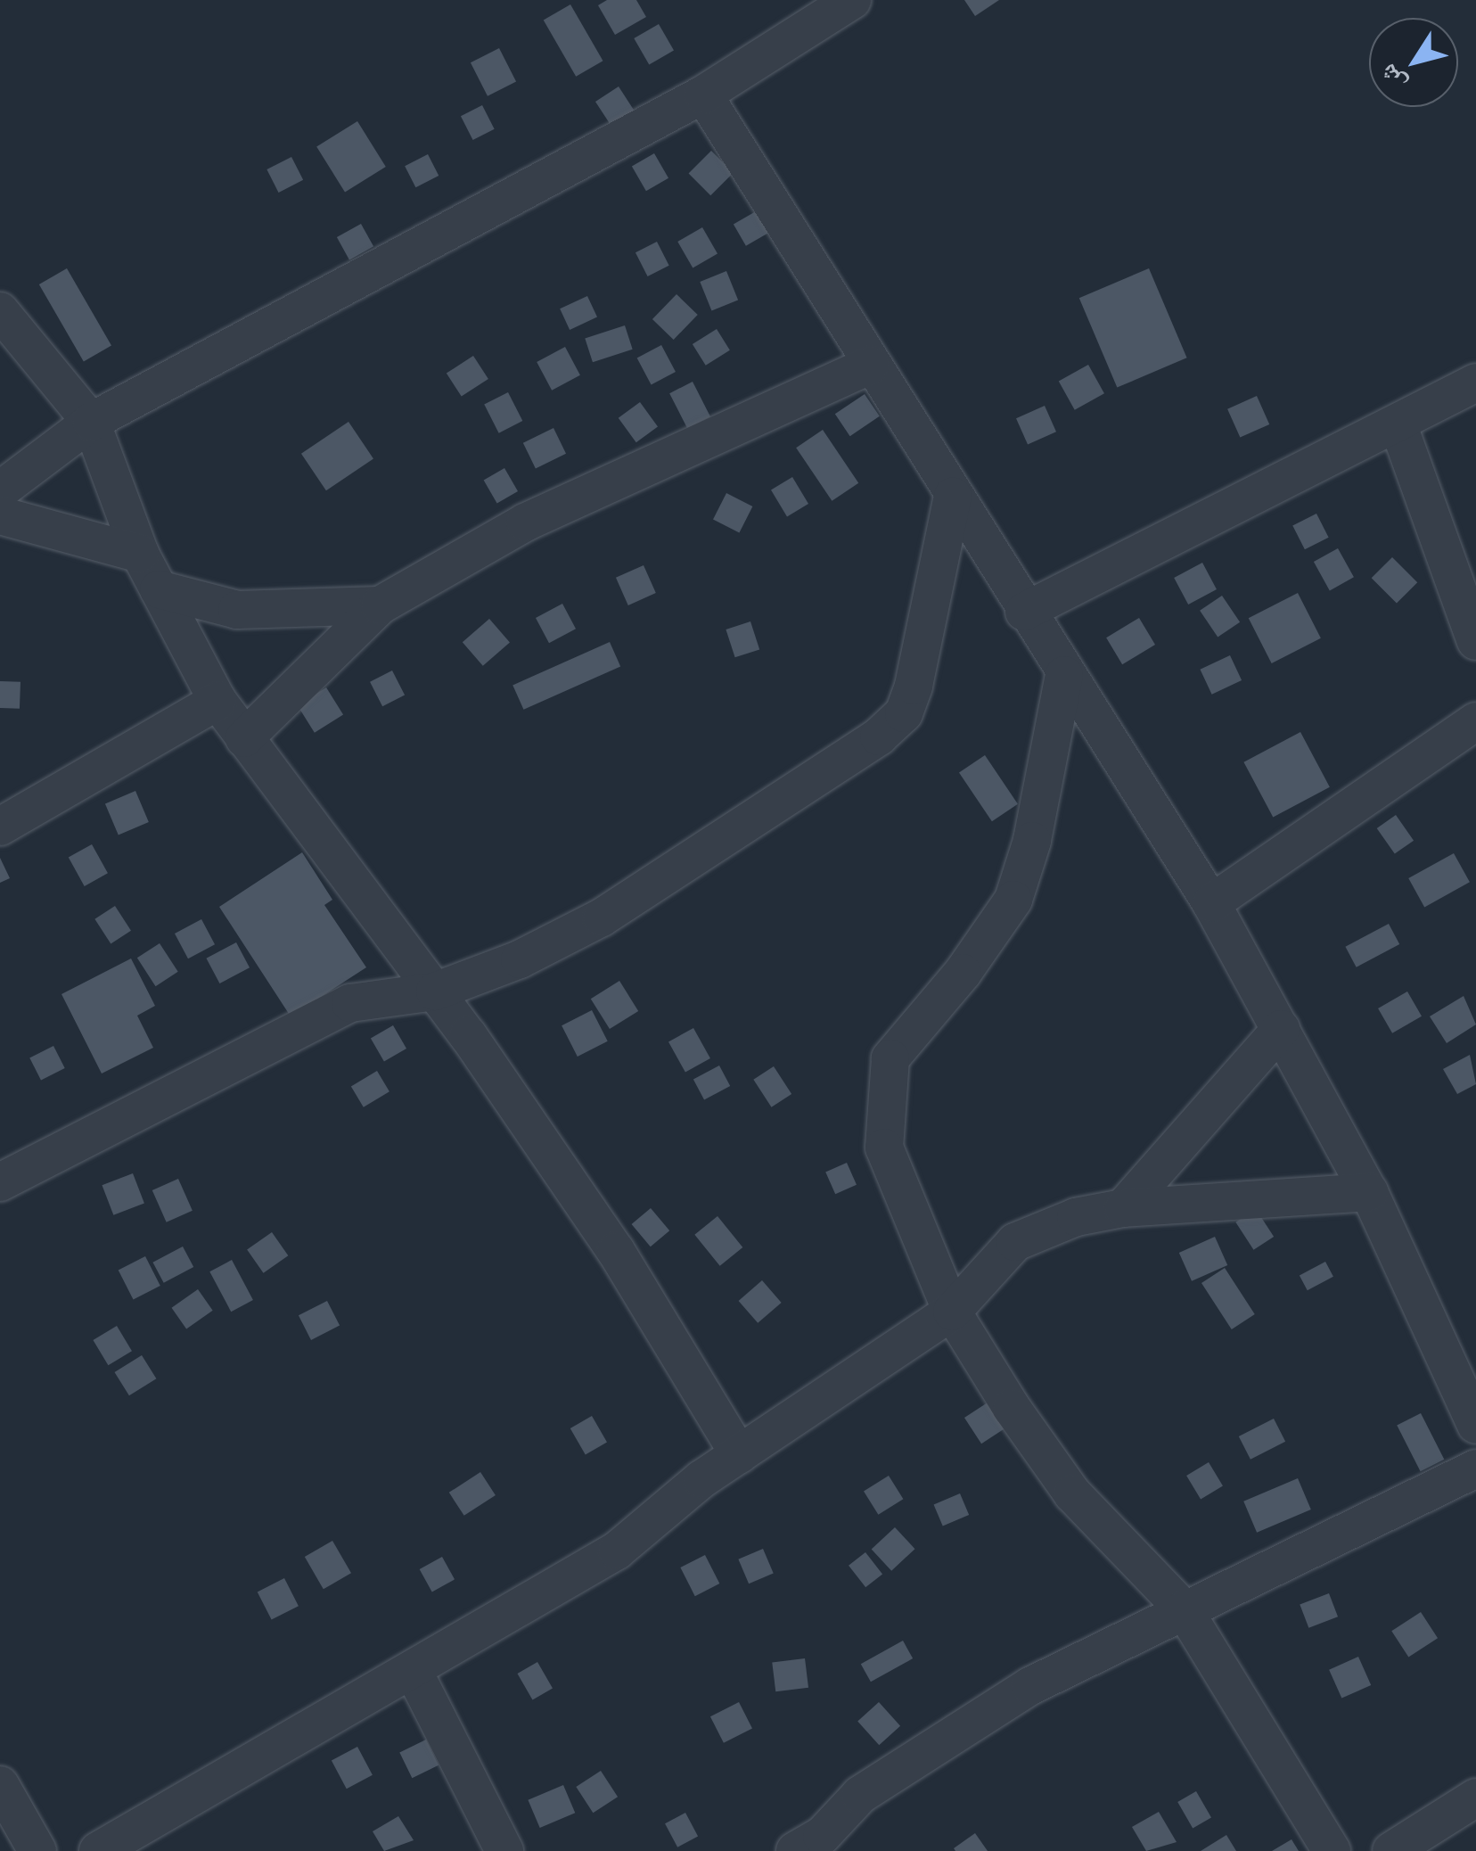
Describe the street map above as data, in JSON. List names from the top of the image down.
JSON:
{
  "north": "bottom left"
}
